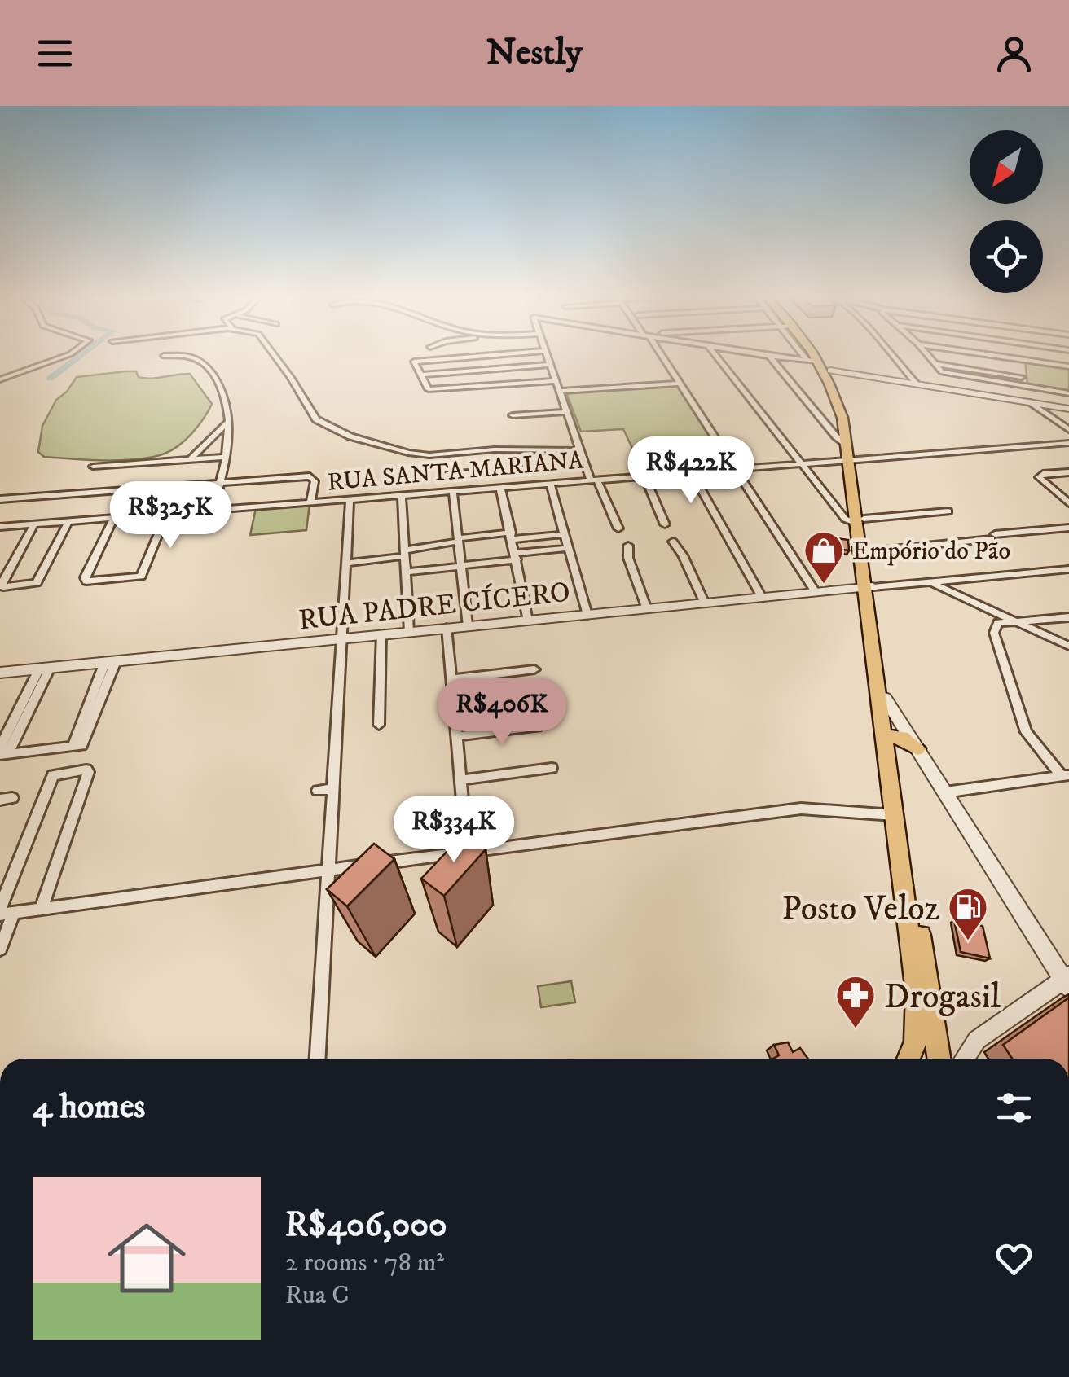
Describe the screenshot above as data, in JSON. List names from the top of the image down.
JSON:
{
  "streets": {
    "street": ["RUA SANTA MARIANA", "RUA PADRE CÍCERO"]
  },
  "places": {
    "shop": ["Empório do Pão"],
    "fuel station": ["Posto Veloz"],
    "pharmacy": ["Drogasil"]
  },
  "north": "bottom left",
  "page": {
    "header": "Nestly",
    "price": [
      "R$422K",
      "R$325K",
      "R$406K",
      "R$334K"
    ],
    "heading": "4 homes",
    "list": [
      {
        "name": "R$406,000",
        "note": "2 rooms · 78 m² · Rua C"
      }
    ]
  }
}
